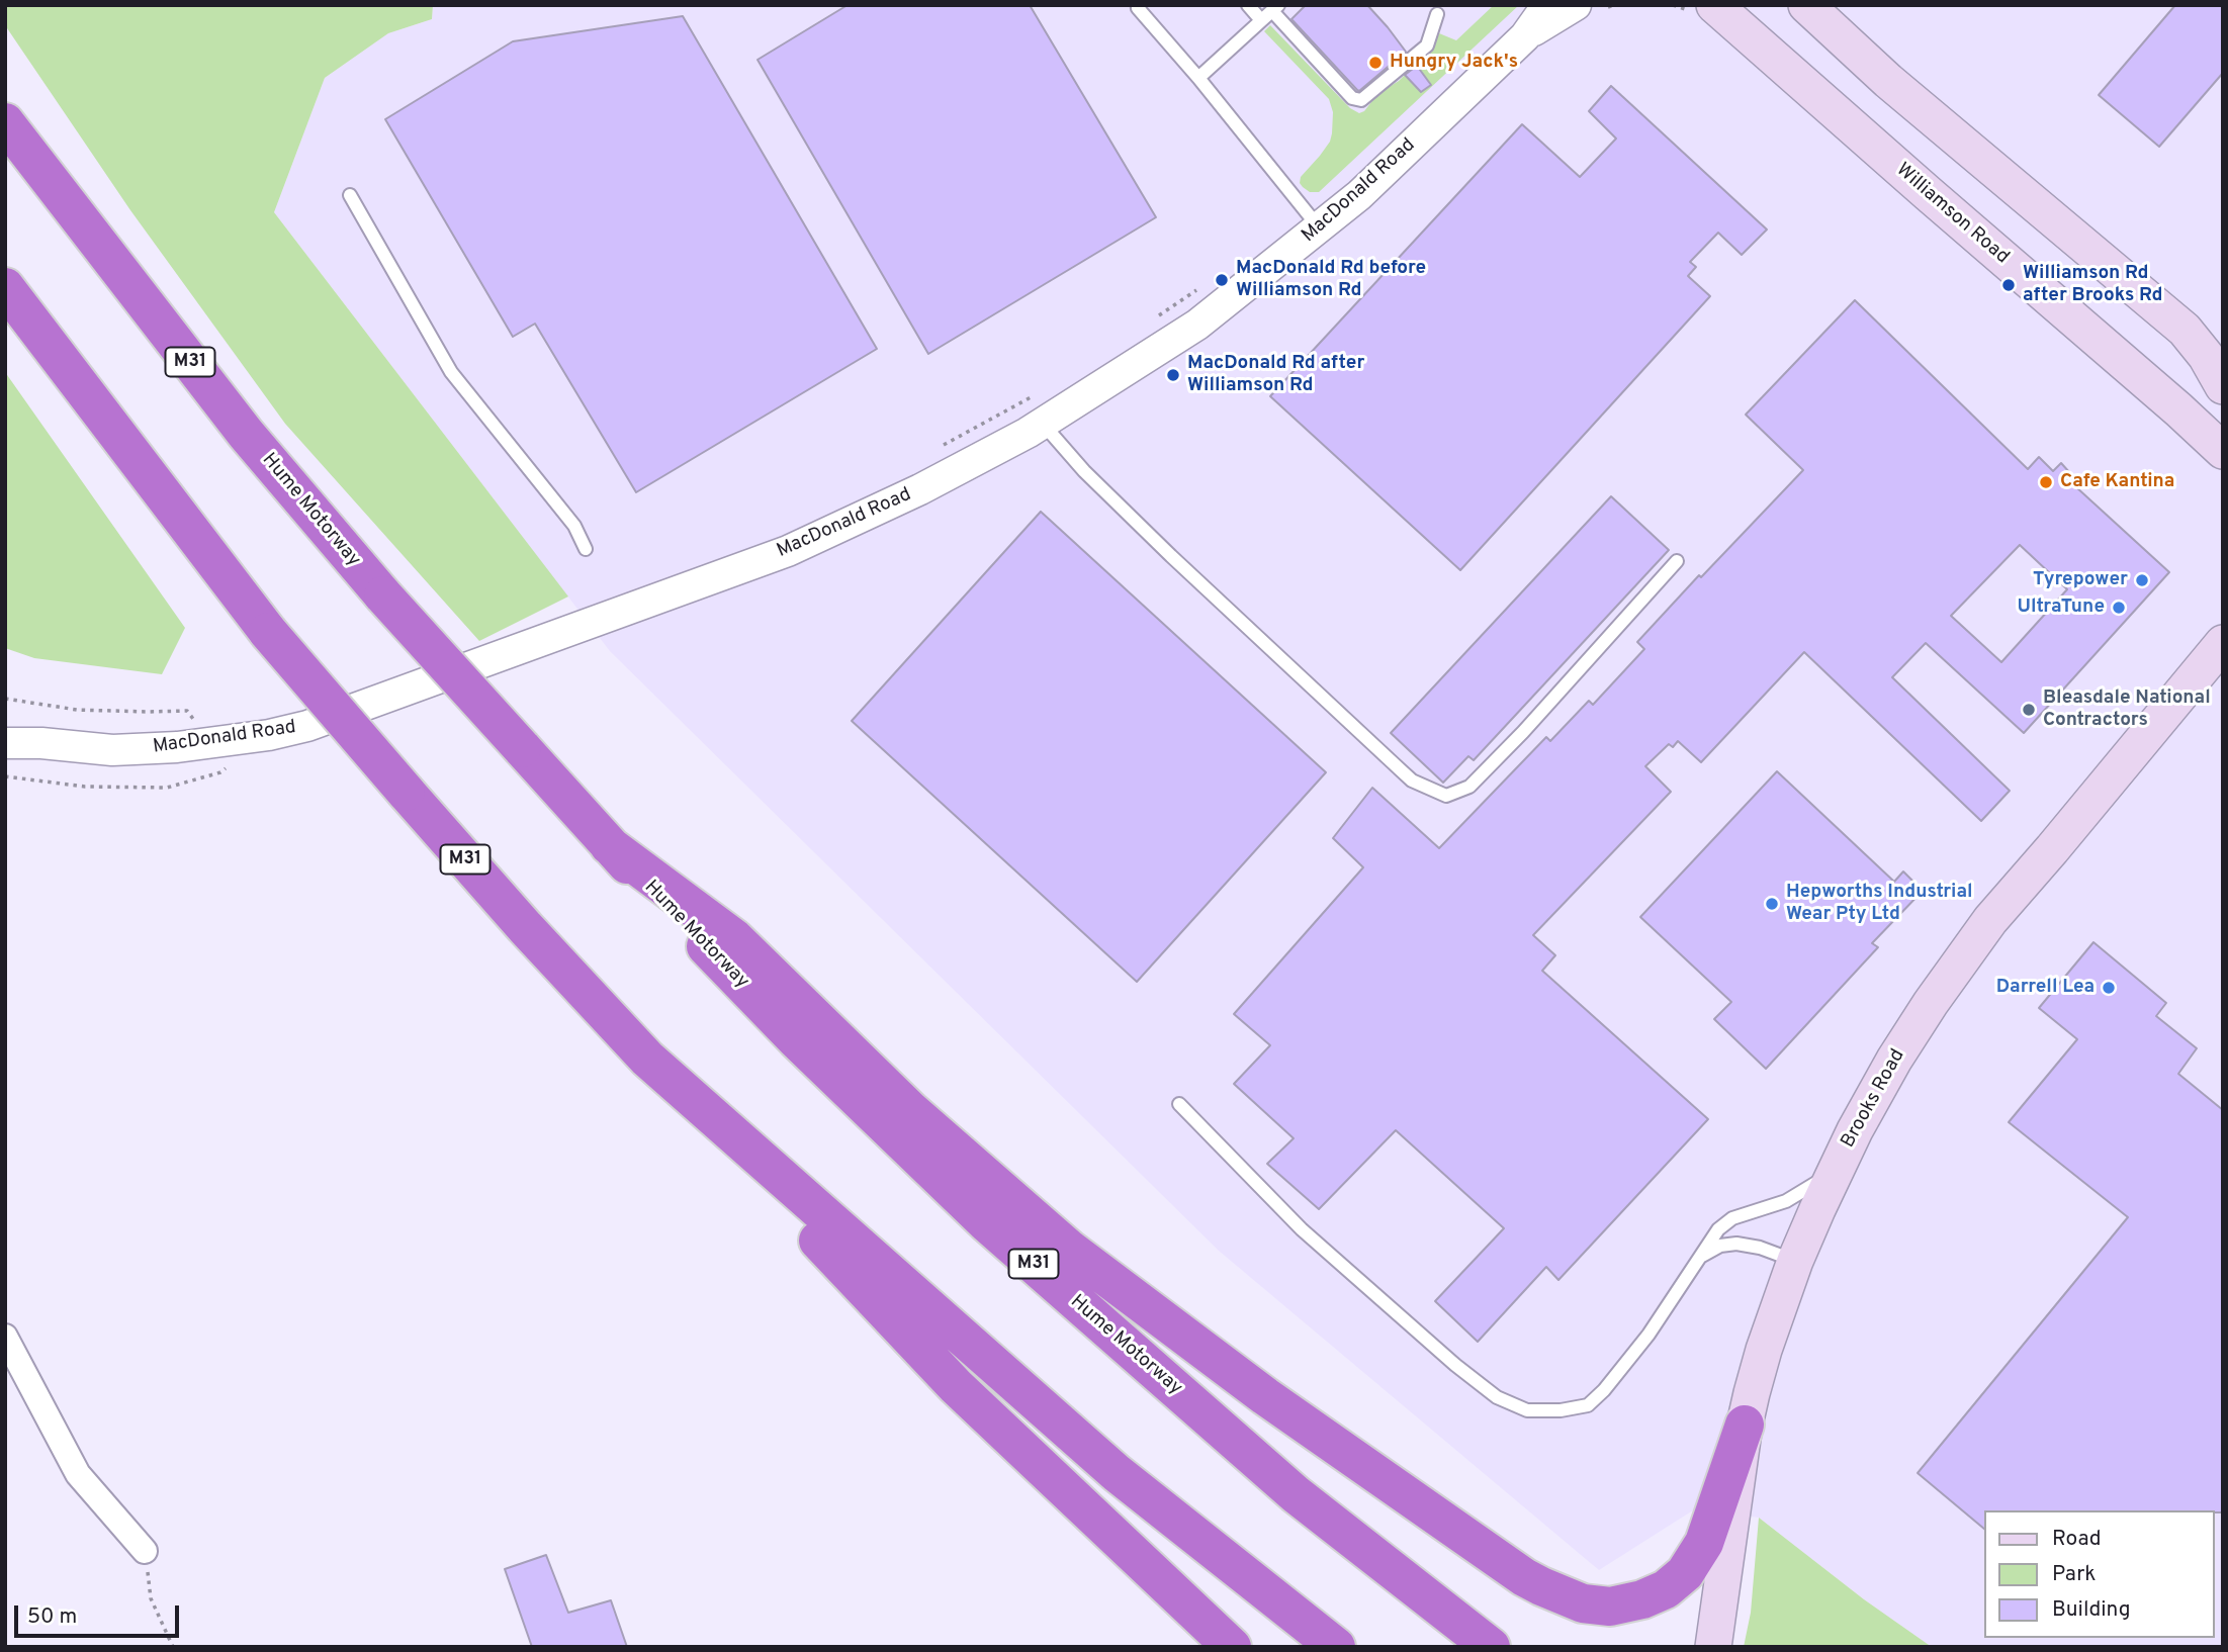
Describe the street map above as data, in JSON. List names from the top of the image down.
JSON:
{
  "streets": {
    "highway": ["M31", "Hume Motorway"],
    "main road": ["Williamson Road", "Brooks Road"],
    "street": ["MacDonald Road"]
  },
  "places": [
    "Hungry Jack's",
    "MacDonald Rd before Williamson Rd",
    "Williamson Rd after Brooks Rd",
    "MacDonald Rd after Williamson Rd",
    "Cafe Kantina",
    "Tyrepower",
    "UltraTune",
    "Bleasdale National Contractors",
    "Hepworths Industrial Wear Pty Ltd",
    "Darrell Lea"
  ],
  "legend": ["Road", "Park", "Building"],
  "scale_bar": "50 m"
}
